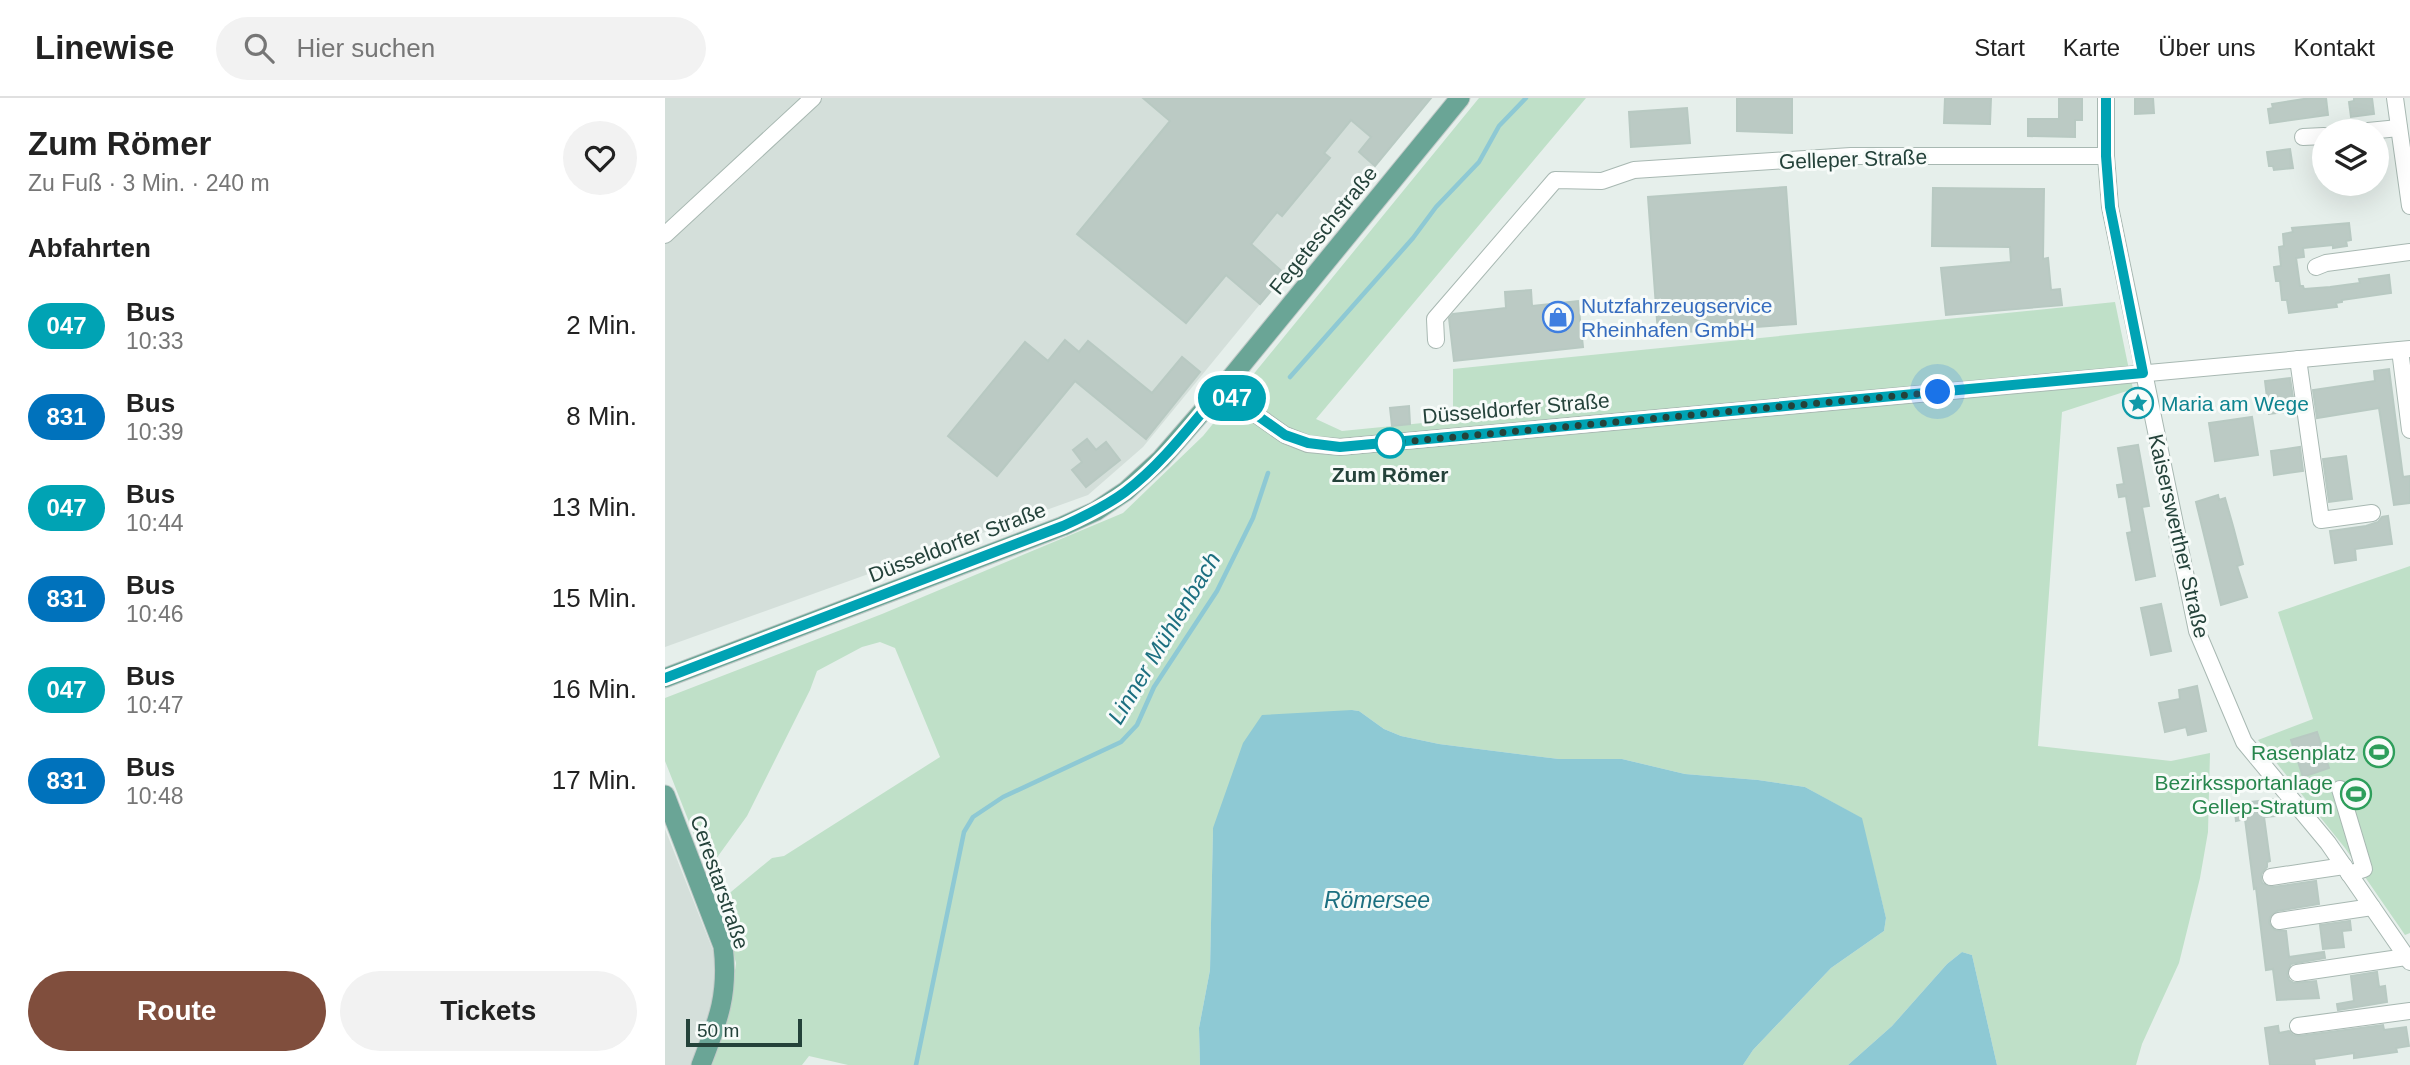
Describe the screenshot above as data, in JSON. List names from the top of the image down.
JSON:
{
  "streets": {
    "main road": ["Fegeteschstraße", "Düsseldorfer Straße", "Cerestarstraße"],
    "street": ["Gelleper Straße", "Kaiserswerther Straße"]
  },
  "crossings": [
    ["Fegeteschstraße", "Düsseldorfer Straße"],
    ["Düsseldorfer Straße", "Kaiserswerther Straße"]
  ],
  "water": ["Linner Mühlenbach", "Römersee"],
  "places": {
    "shop": ["Nutzfahrzeugservice Rheinhafen GmbH"],
    "place": ["Maria am Wege"],
    "other": ["Zum Römer"],
    "sports": ["Rasenplatz", "Bezirkssportanlage Gellep-Stratum"]
  },
  "lines": ["bus line 047"],
  "scale_bar": "50 m",
  "page": {
    "header": "Linewise",
    "search": "Hier suchen",
    "nav": [
      "Start",
      "Karte",
      "Über uns",
      "Kontakt"
    ],
    "heading": [
      ["Zum Römer", "Zu Fuß · 3 Min. · 240 m"],
      "Abfahrten"
    ],
    "on_map": "047",
    "list": [
      {
        "mark": "047",
        "name": "Bus",
        "note": "10:33",
        "value": "2 Min."
      },
      {
        "mark": "831",
        "name": "Bus",
        "note": "10:39",
        "value": "8 Min."
      },
      {
        "mark": "047",
        "name": "Bus",
        "note": "10:44",
        "value": "13 Min."
      },
      {
        "mark": "831",
        "name": "Bus",
        "note": "10:46",
        "value": "15 Min."
      },
      {
        "mark": "047",
        "name": "Bus",
        "note": "10:47",
        "value": "16 Min."
      },
      {
        "mark": "831",
        "name": "Bus",
        "note": "10:48",
        "value": "17 Min."
      }
    ],
    "buttons": ["Route", "Tickets"],
    "scale": "50 m"
  }
}
